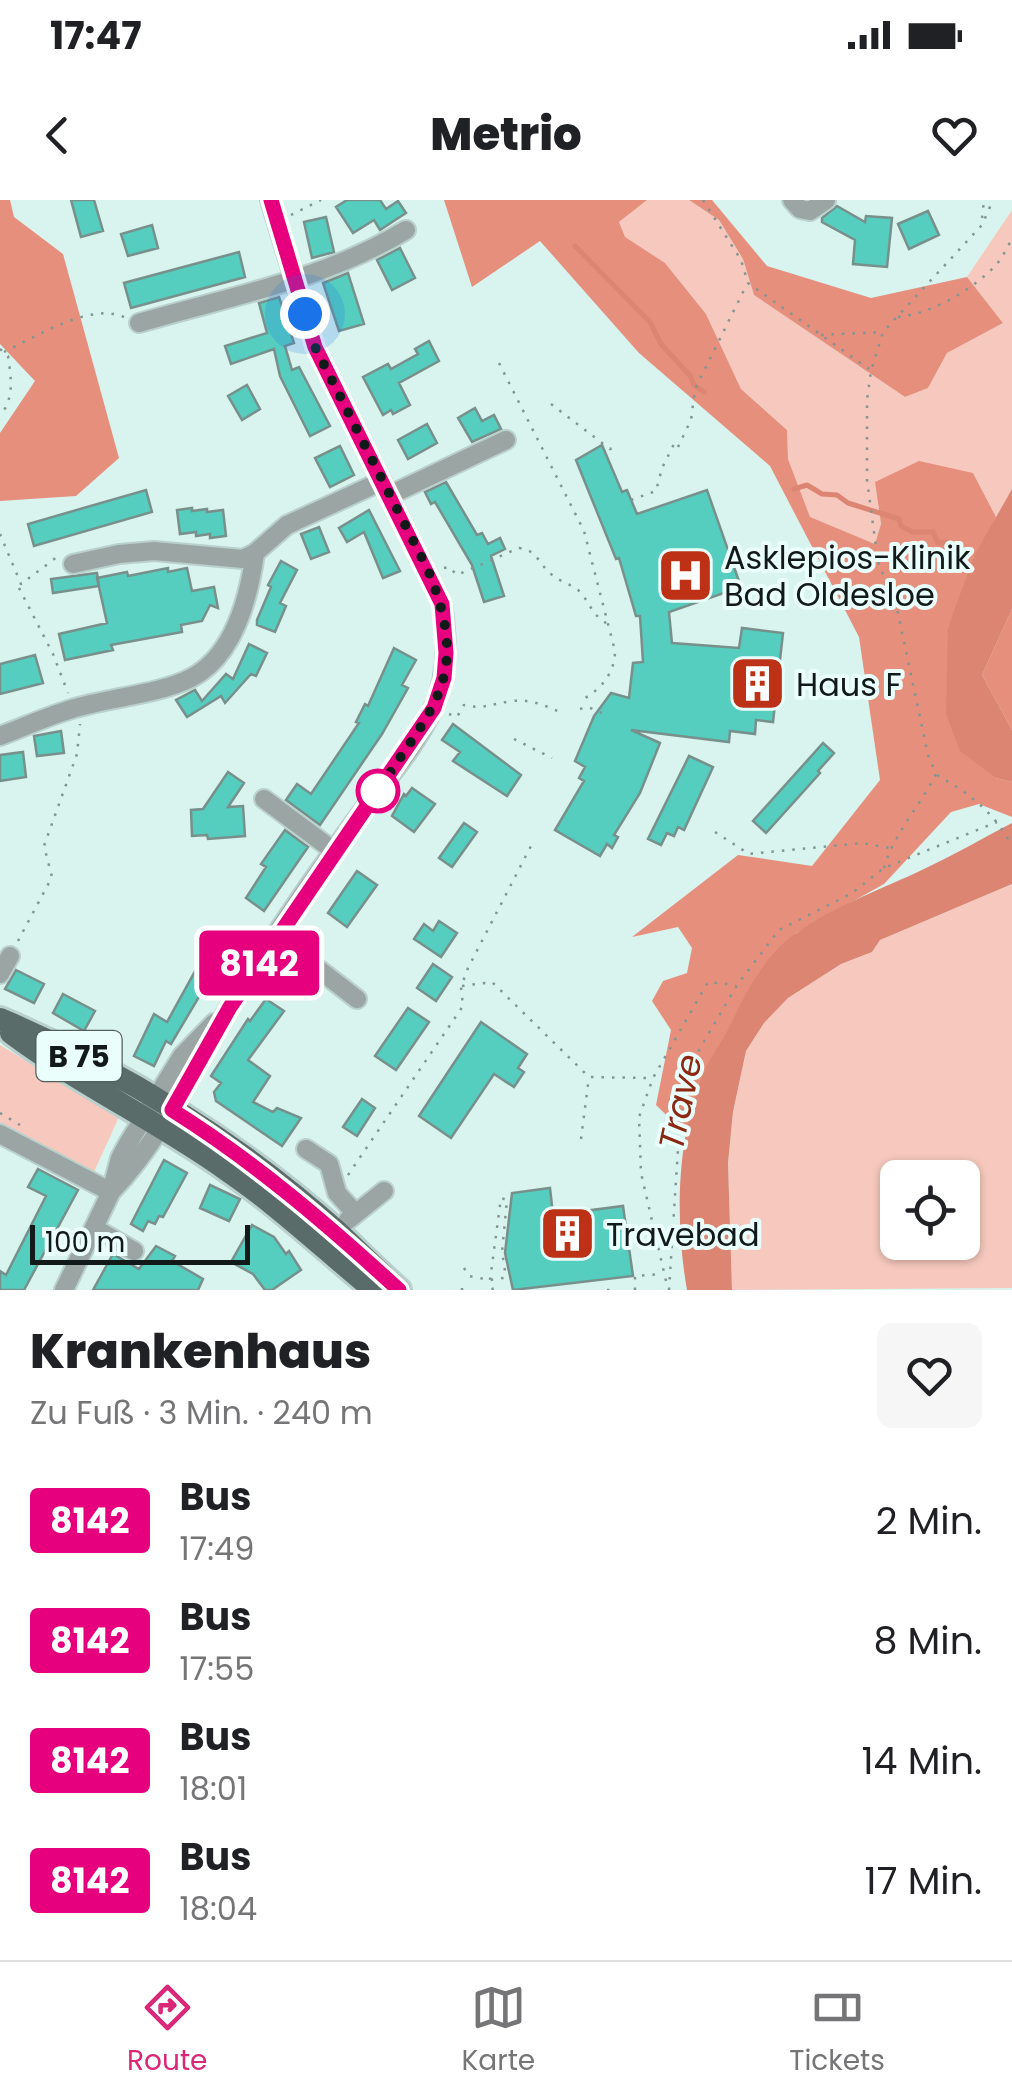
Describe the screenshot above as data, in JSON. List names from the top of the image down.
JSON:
{
  "streets": {
    "main road": ["B 75"]
  },
  "water": ["Trave"],
  "places": {
    "hospital": ["Asklepios-Klinik Bad Oldesloe"],
    "building": ["Haus F", "Travebad"]
  },
  "lines": ["bus line 8142"],
  "scale_bar": "100 m",
  "page": {
    "status": "17:47",
    "header": "Metrio",
    "on_map": "8142",
    "scale": "100 m",
    "heading": ["Krankenhaus", "Zu Fuß · 3 Min. · 240 m"],
    "list": [
      {
        "mark": "8142",
        "name": "Bus",
        "note": "17:49",
        "value": "2 Min."
      },
      {
        "mark": "8142",
        "name": "Bus",
        "note": "17:55",
        "value": "8 Min."
      },
      {
        "mark": "8142",
        "name": "Bus",
        "note": "18:01",
        "value": "14 Min."
      },
      {
        "mark": "8142",
        "name": "Bus",
        "note": "18:04",
        "value": "17 Min."
      }
    ],
    "tabs": ["Route", "Karte", "Tickets"]
  }
}
